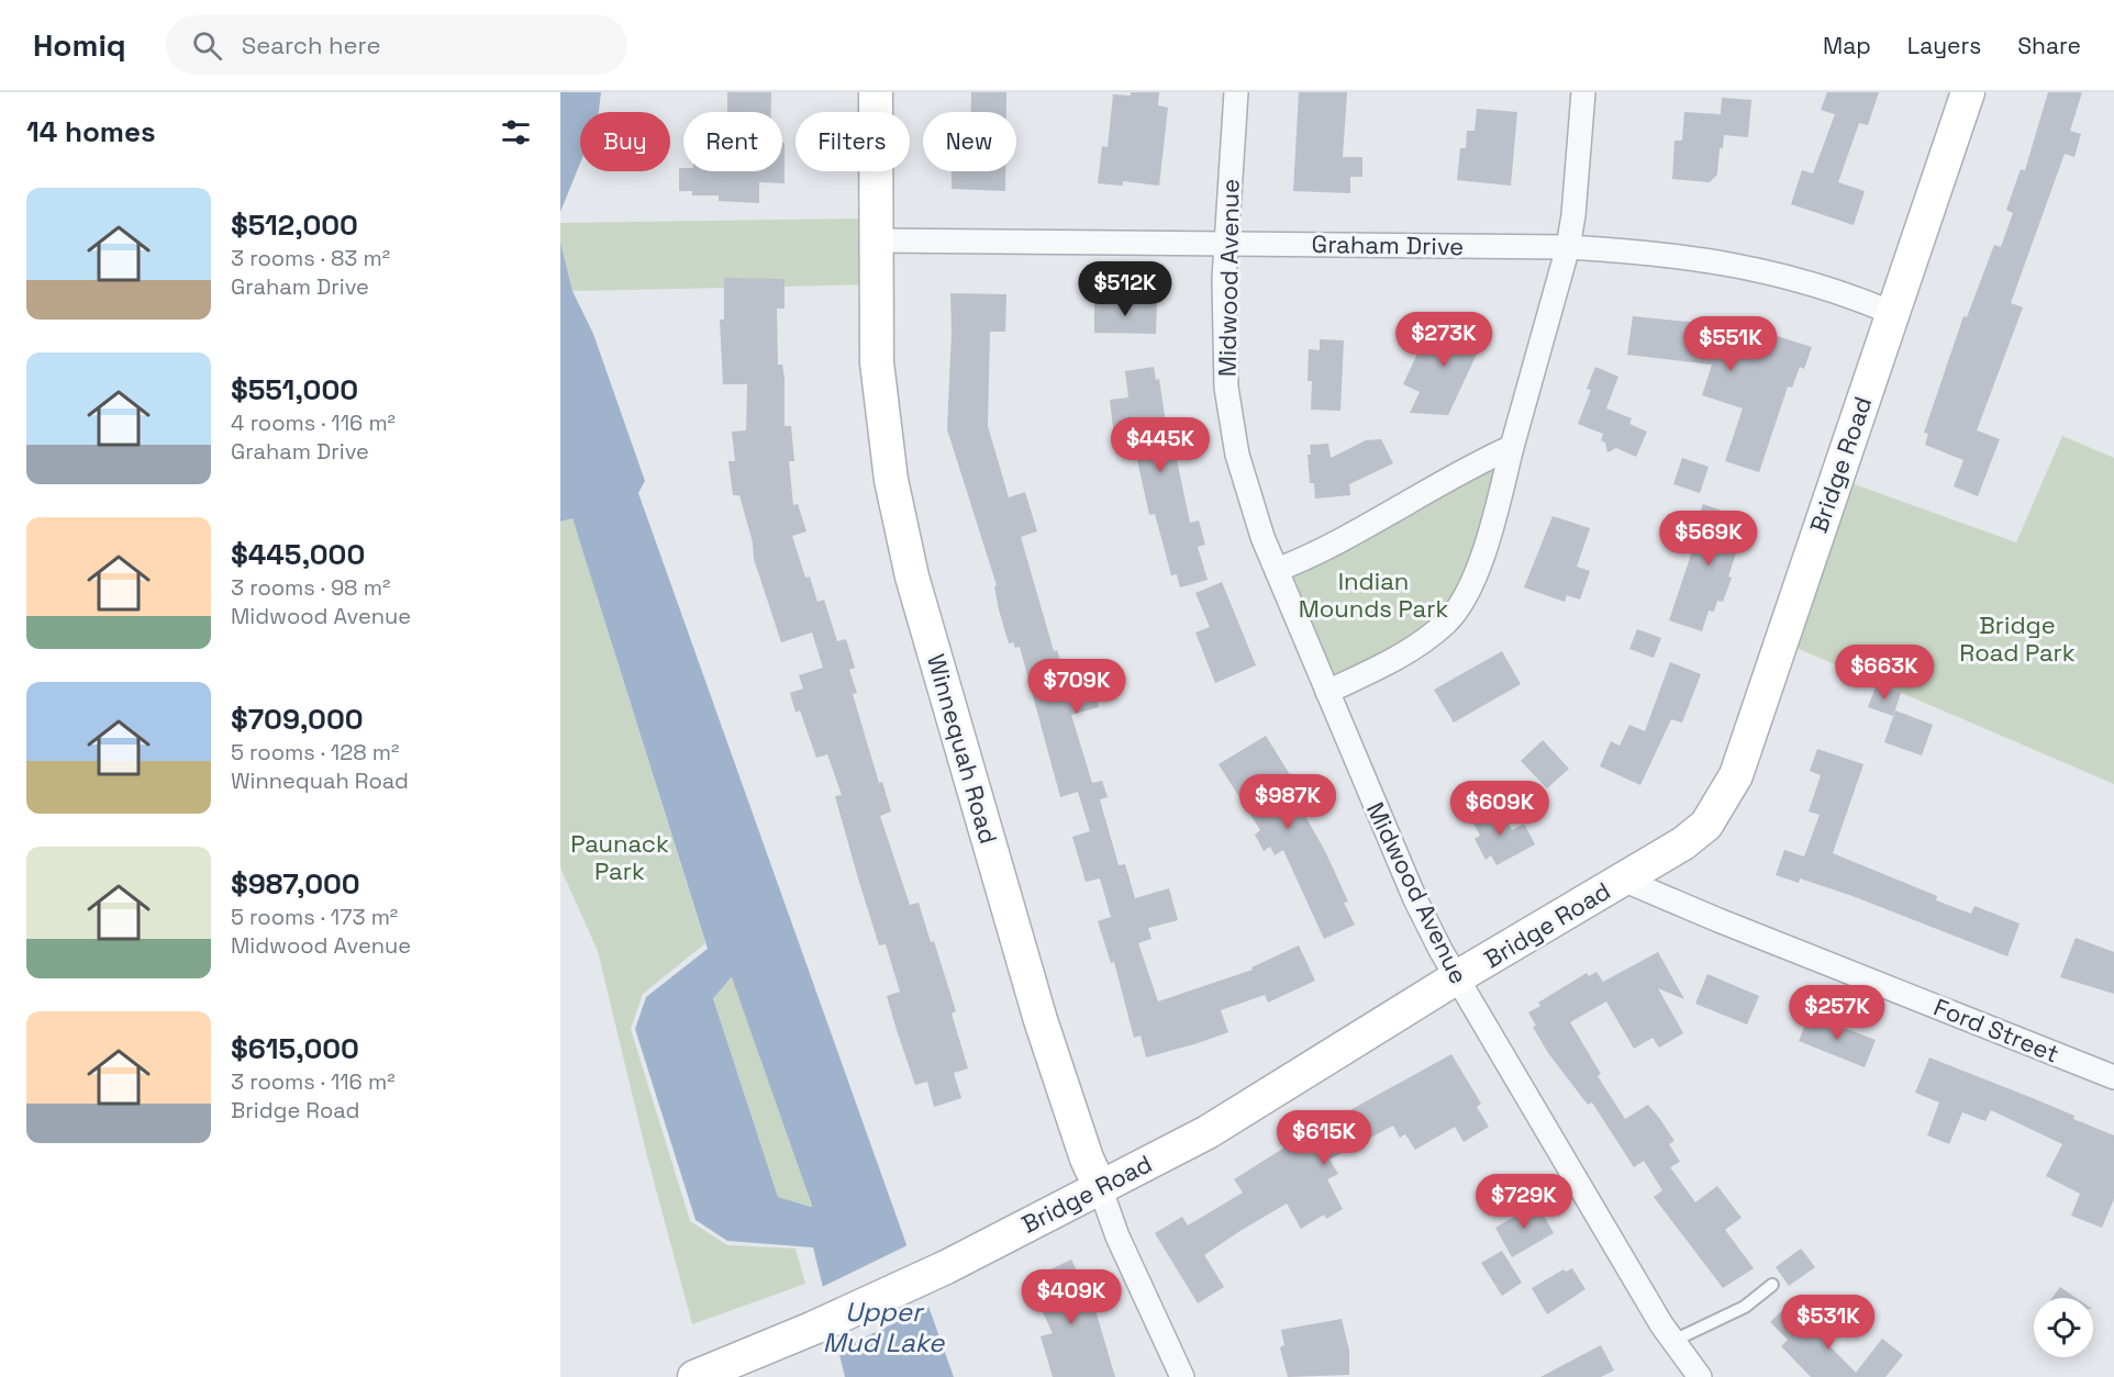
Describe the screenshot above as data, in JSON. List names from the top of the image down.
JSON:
{
  "streets": {
    "street": [
      "Graham Drive",
      "Midwood Avenue",
      "Bridge Road",
      "Winnequah Road",
      "Ford Street"
    ]
  },
  "crossings": [
    ["Graham Drive", "Midwood Avenue"],
    ["Graham Drive", "Bridge Road"],
    ["Graham Drive", "Winnequah Road"],
    ["Midwood Avenue", "Bridge Road"],
    ["Bridge Road", "Winnequah Road"],
    ["Bridge Road", "Ford Street"]
  ],
  "water": ["Upper Mud Lake"],
  "parks": ["Indian Mounds Park", "Bridge Road Park", "Paunack Park"],
  "page": {
    "header": "Homiq",
    "search": "Search here",
    "nav": ["Map", "Layers", "Share"],
    "heading": "14 homes",
    "chip": [
      "Buy",
      "Rent",
      "Filters",
      "New"
    ],
    "list": [
      {
        "name": "$512,000",
        "note": "3 rooms · 83 m² · Graham Drive"
      },
      {
        "name": "$551,000",
        "note": "4 rooms · 116 m² · Graham Drive"
      },
      {
        "name": "$445,000",
        "note": "3 rooms · 98 m² · Midwood Avenue"
      },
      {
        "name": "$709,000",
        "note": "5 rooms · 128 m² · Winnequah Road"
      },
      {
        "name": "$987,000",
        "note": "5 rooms · 173 m² · Midwood Avenue"
      },
      {
        "name": "$615,000",
        "note": "3 rooms · 116 m² · Bridge Road"
      }
    ],
    "price": [
      "$512K",
      "$273K",
      "$551K",
      "$445K",
      "$569K",
      "$663K",
      "$709K",
      "$987K",
      "$609K",
      "$257K",
      "$615K",
      "$729K",
      "$409K",
      "$531K"
    ]
  }
}
